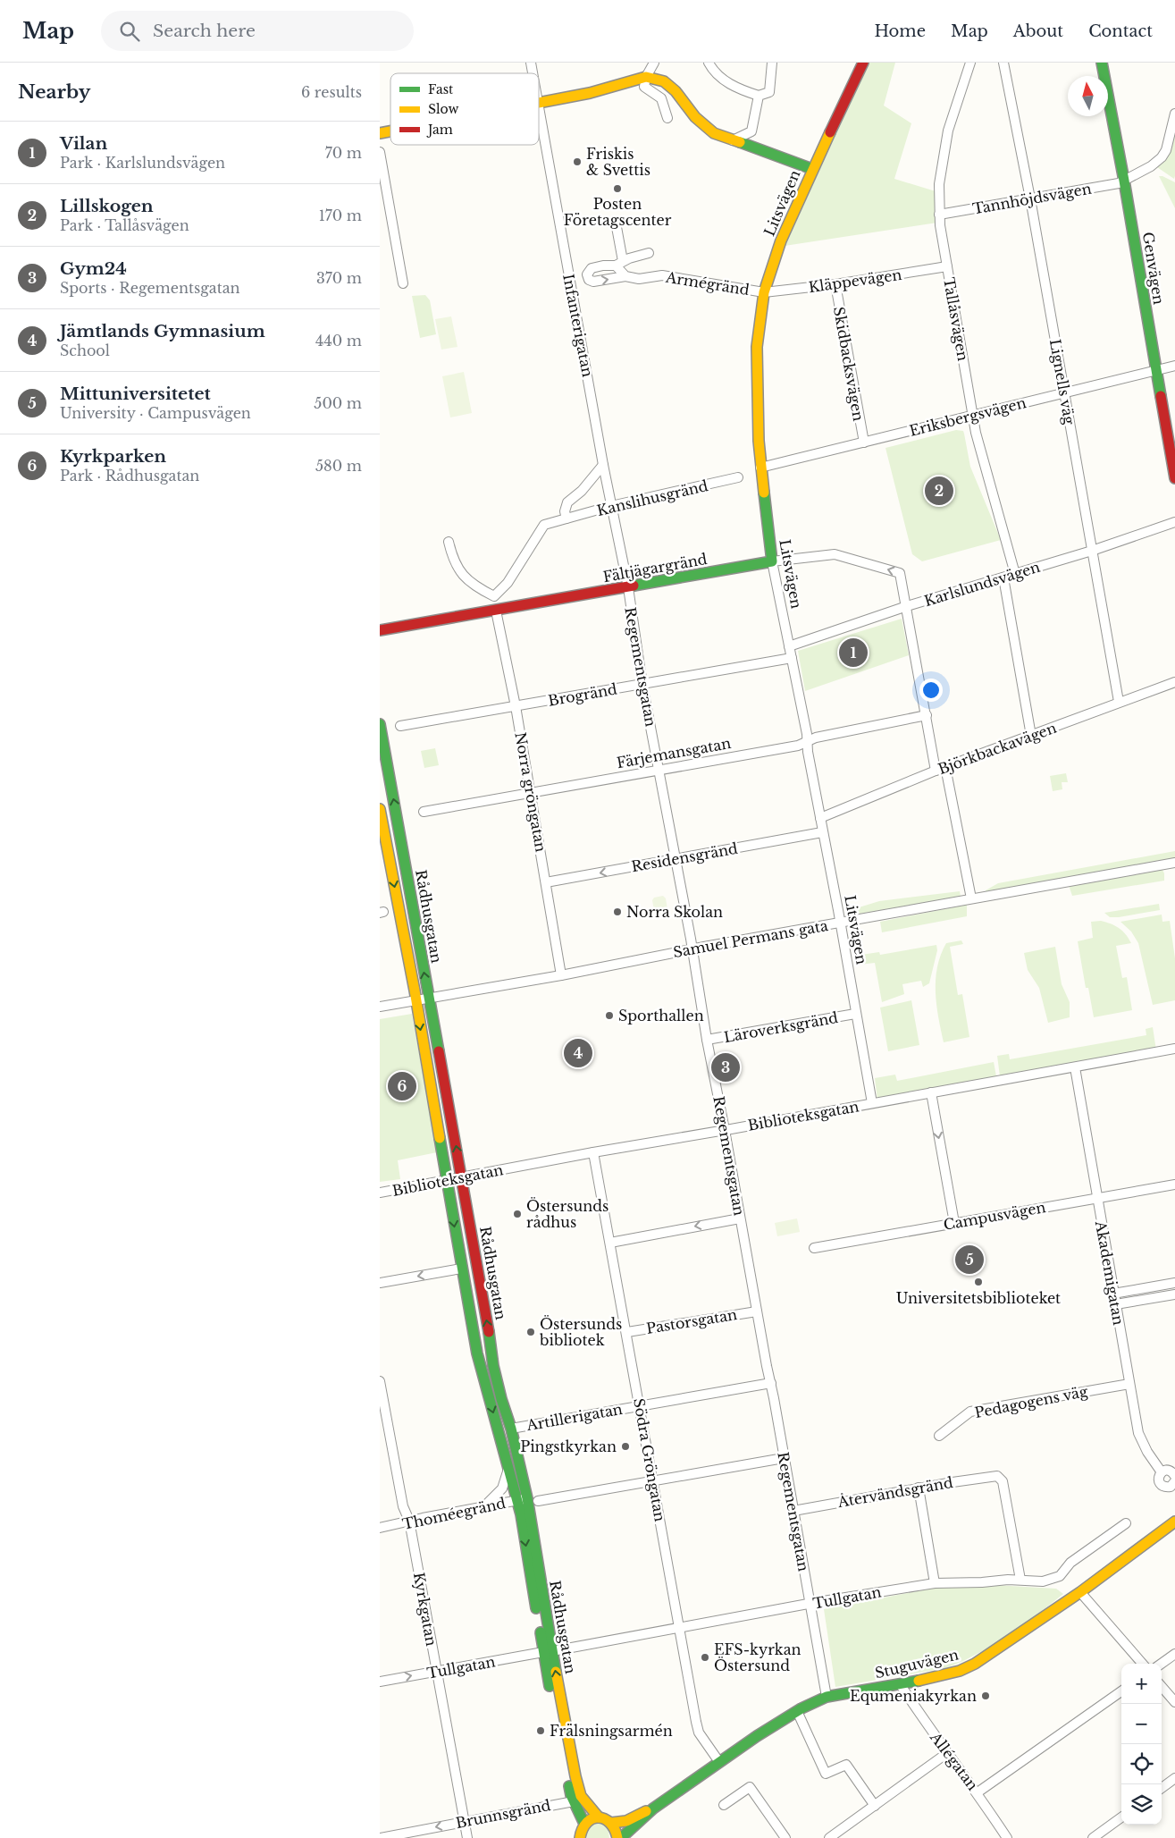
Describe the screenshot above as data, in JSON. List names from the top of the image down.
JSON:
{
  "streets": {
    "main road": [
      "Litsvägen",
      "Genvägen",
      "Fältjägargränd",
      "Rådhusgatan",
      "Stuguvägen"
    ],
    "street": [
      "Tannhöjdsvägen",
      "Kläppevägen",
      "Armégränd",
      "Tallåsvägen",
      "Infanterigatan",
      "Skidbacksvägen",
      "Lignells väg",
      "Eriksbergsvägen",
      "Kanslihusgränd",
      "Karlslundsvägen",
      "Regementsgatan",
      "Brogränd",
      "Björkbackavägen",
      "Färjemansgatan",
      "Norra gröngatan",
      "Residensgränd",
      "Samuel Permans gata",
      "Läroverksgränd",
      "Biblioteksgatan",
      "Campusvägen",
      "Akademigatan",
      "Pastorsgatan",
      "Pedagogens väg",
      "Artillerigatan",
      "Södra Gröngatan",
      "Återvändsgränd",
      "Thoméegränd",
      "Tullgatan",
      "Kyrkgatan",
      "Allégatan",
      "Brunnsgränd"
    ]
  },
  "crossings": [
    ["Tannhöjdsvägen", "Genvägen"],
    ["Tannhöjdsvägen", "Tallåsvägen"],
    ["Tannhöjdsvägen", "Lignells väg"],
    ["Litsvägen", "Kläppevägen"],
    ["Litsvägen", "Armégränd"],
    ["Litsvägen", "Eriksbergsvägen"],
    ["Litsvägen", "Fältjägargränd"],
    ["Litsvägen", "Karlslundsvägen"],
    ["Litsvägen", "Brogränd"],
    ["Litsvägen", "Björkbackavägen"],
    ["Litsvägen", "Färjemansgatan"],
    ["Litsvägen", "Residensgränd"],
    ["Litsvägen", "Samuel Permans gata"],
    ["Litsvägen", "Läroverksgränd"],
    ["Litsvägen", "Biblioteksgatan"],
    ["Genvägen", "Eriksbergsvägen"],
    ["Kläppevägen", "Armégränd"],
    ["Kläppevägen", "Tallåsvägen"],
    ["Kläppevägen", "Skidbacksvägen"],
    ["Tallåsvägen", "Eriksbergsvägen"],
    ["Tallåsvägen", "Karlslundsvägen"],
    ["Infanterigatan", "Kanslihusgränd"],
    ["Infanterigatan", "Fältjägargränd"],
    ["Infanterigatan", "Regementsgatan"],
    ["Skidbacksvägen", "Eriksbergsvägen"],
    ["Lignells väg", "Eriksbergsvägen"],
    ["Lignells väg", "Karlslundsvägen"],
    ["Lignells väg", "Björkbackavägen"],
    ["Fältjägargränd", "Karlslundsvägen"],
    ["Fältjägargränd", "Regementsgatan"],
    ["Fältjägargränd", "Norra gröngatan"],
    ["Regementsgatan", "Brogränd"],
    ["Regementsgatan", "Färjemansgatan"],
    ["Regementsgatan", "Residensgränd"],
    ["Regementsgatan", "Samuel Permans gata"],
    ["Regementsgatan", "Läroverksgränd"],
    ["Regementsgatan", "Biblioteksgatan"],
    ["Regementsgatan", "Pastorsgatan"],
    ["Regementsgatan", "Artillerigatan"],
    ["Regementsgatan", "Återvändsgränd"],
    ["Regementsgatan", "Tullgatan"],
    ["Regementsgatan", "Stuguvägen"],
    ["Brogränd", "Norra gröngatan"],
    ["Färjemansgatan", "Norra gröngatan"],
    ["Norra gröngatan", "Residensgränd"],
    ["Norra gröngatan", "Samuel Permans gata"],
    ["Rådhusgatan", "Samuel Permans gata"],
    ["Rådhusgatan", "Biblioteksgatan"],
    ["Rådhusgatan", "Artillerigatan"],
    ["Rådhusgatan", "Thoméegränd"],
    ["Rådhusgatan", "Tullgatan"],
    ["Rådhusgatan", "Brunnsgränd"],
    ["Biblioteksgatan", "Akademigatan"],
    ["Biblioteksgatan", "Södra Gröngatan"],
    ["Campusvägen", "Akademigatan"],
    ["Akademigatan", "Pedagogens väg"],
    ["Pastorsgatan", "Södra Gröngatan"],
    ["Artillerigatan", "Södra Gröngatan"],
    ["Södra Gröngatan", "Tullgatan"],
    ["Södra Gröngatan", "Stuguvägen"],
    ["Återvändsgränd", "Tullgatan"],
    ["Thoméegränd", "Kyrkgatan"],
    ["Tullgatan", "Kyrkgatan"],
    ["Kyrkgatan", "Brunnsgränd"],
    ["Stuguvägen", "Allégatan"]
  ],
  "one_way": ["Residensgränd", "Brunnsgränd"],
  "places": [
    "Friskis & Svettis",
    "Posten Företagscenter",
    "Norra Skolan",
    "Sporthallen",
    "Östersunds rådhus",
    "Universitetsbiblioteket",
    "Östersunds bibliotek",
    "Pingstkyrkan",
    "EFS-kyrkan Östersund",
    "Equmeniakyrkan",
    "Frälsningsarmén"
  ],
  "legend": ["Fast", "Slow", "Jam"],
  "north": "top",
  "page": {
    "header": "Map",
    "search": "Search here",
    "nav": [
      "Home",
      "Map",
      "About",
      "Contact"
    ],
    "heading": ["Nearby", "6 results"],
    "list": [
      {
        "mark": "1",
        "name": "Vilan",
        "note": "Park · Karlslundsvägen",
        "value": "70 m"
      },
      {
        "mark": "2",
        "name": "Lillskogen",
        "note": "Park · Tallåsvägen",
        "value": "170 m"
      },
      {
        "mark": "3",
        "name": "Gym24",
        "note": "Sports · Regementsgatan",
        "value": "370 m"
      },
      {
        "mark": "4",
        "name": "Jämtlands Gymnasium",
        "note": "School",
        "value": "440 m"
      },
      {
        "mark": "5",
        "name": "Mittuniversitetet",
        "note": "University · Campusvägen",
        "value": "500 m"
      },
      {
        "mark": "6",
        "name": "Kyrkparken",
        "note": "Park · Rådhusgatan",
        "value": "580 m"
      }
    ],
    "pins": [
      "2",
      "1",
      "4",
      "3",
      "6",
      "5"
    ],
    "map_buttons": ["+", "−"]
  }
}
